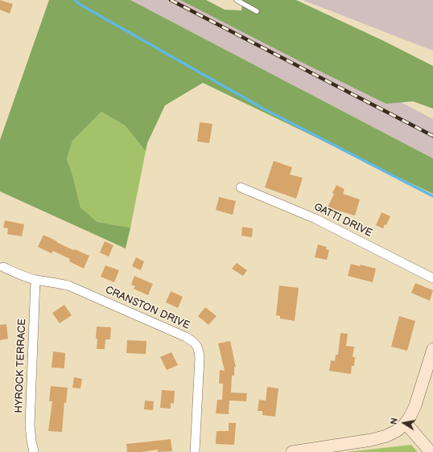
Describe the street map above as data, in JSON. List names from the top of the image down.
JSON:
{
  "streets": {
    "street": ["GATTI DRIVE", "CRANSTON DRIVE", "HYROCK TERRACE"]
  },
  "crossings": [
    ["CRANSTON DRIVE", "HYROCK TERRACE"]
  ],
  "north": "left"
}
